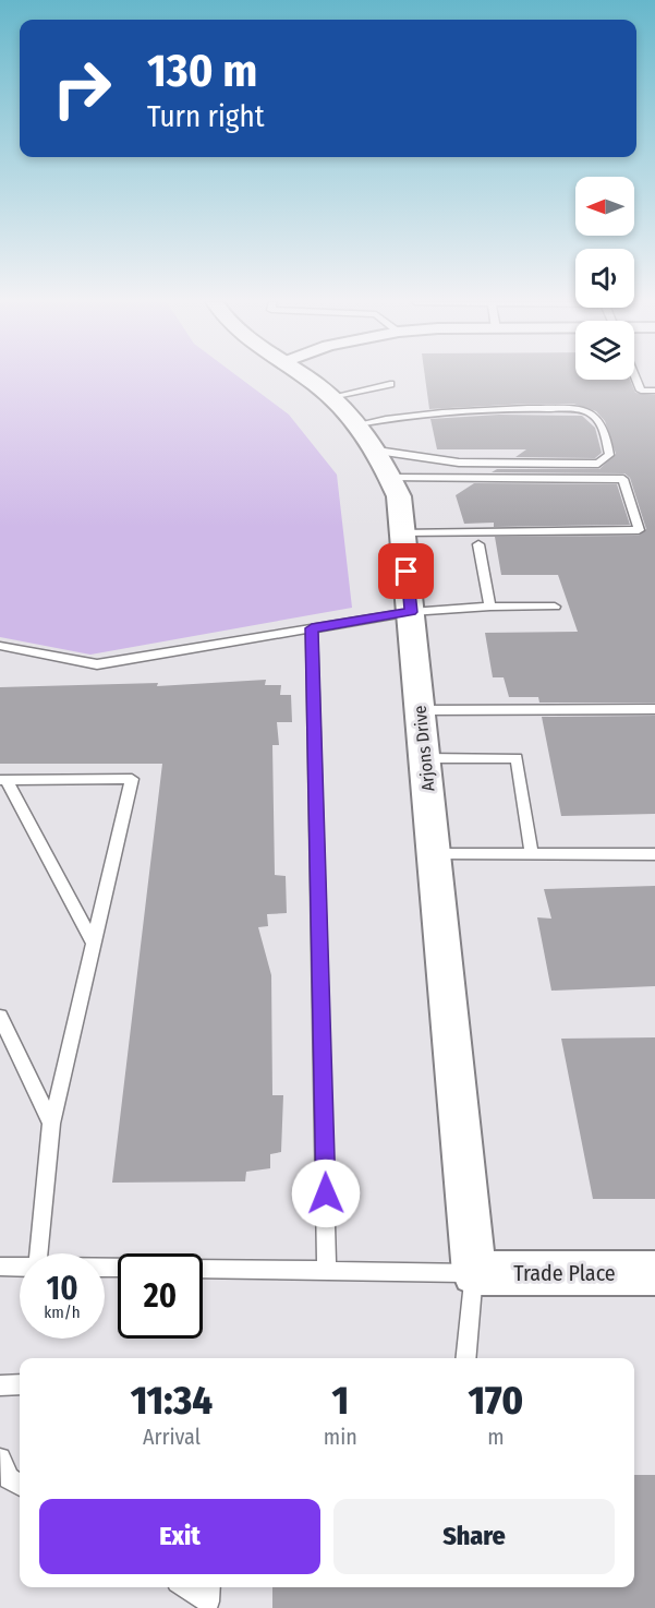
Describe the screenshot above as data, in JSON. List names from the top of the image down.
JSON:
{
  "streets": {
    "street": ["Arjons Drive", "Trade Place"]
  },
  "crossings": [
    ["Arjons Drive", "Trade Place"]
  ],
  "north": "left",
  "page": {
    "turn": ["130 m", "Turn right"],
    "speed": "10 km/h",
    "limit": "20",
    "eta": [
      "11:34",
      "Arrival",
      "1",
      "min",
      "170",
      "m"
    ],
    "buttons": ["Exit", "Share"]
  }
}
